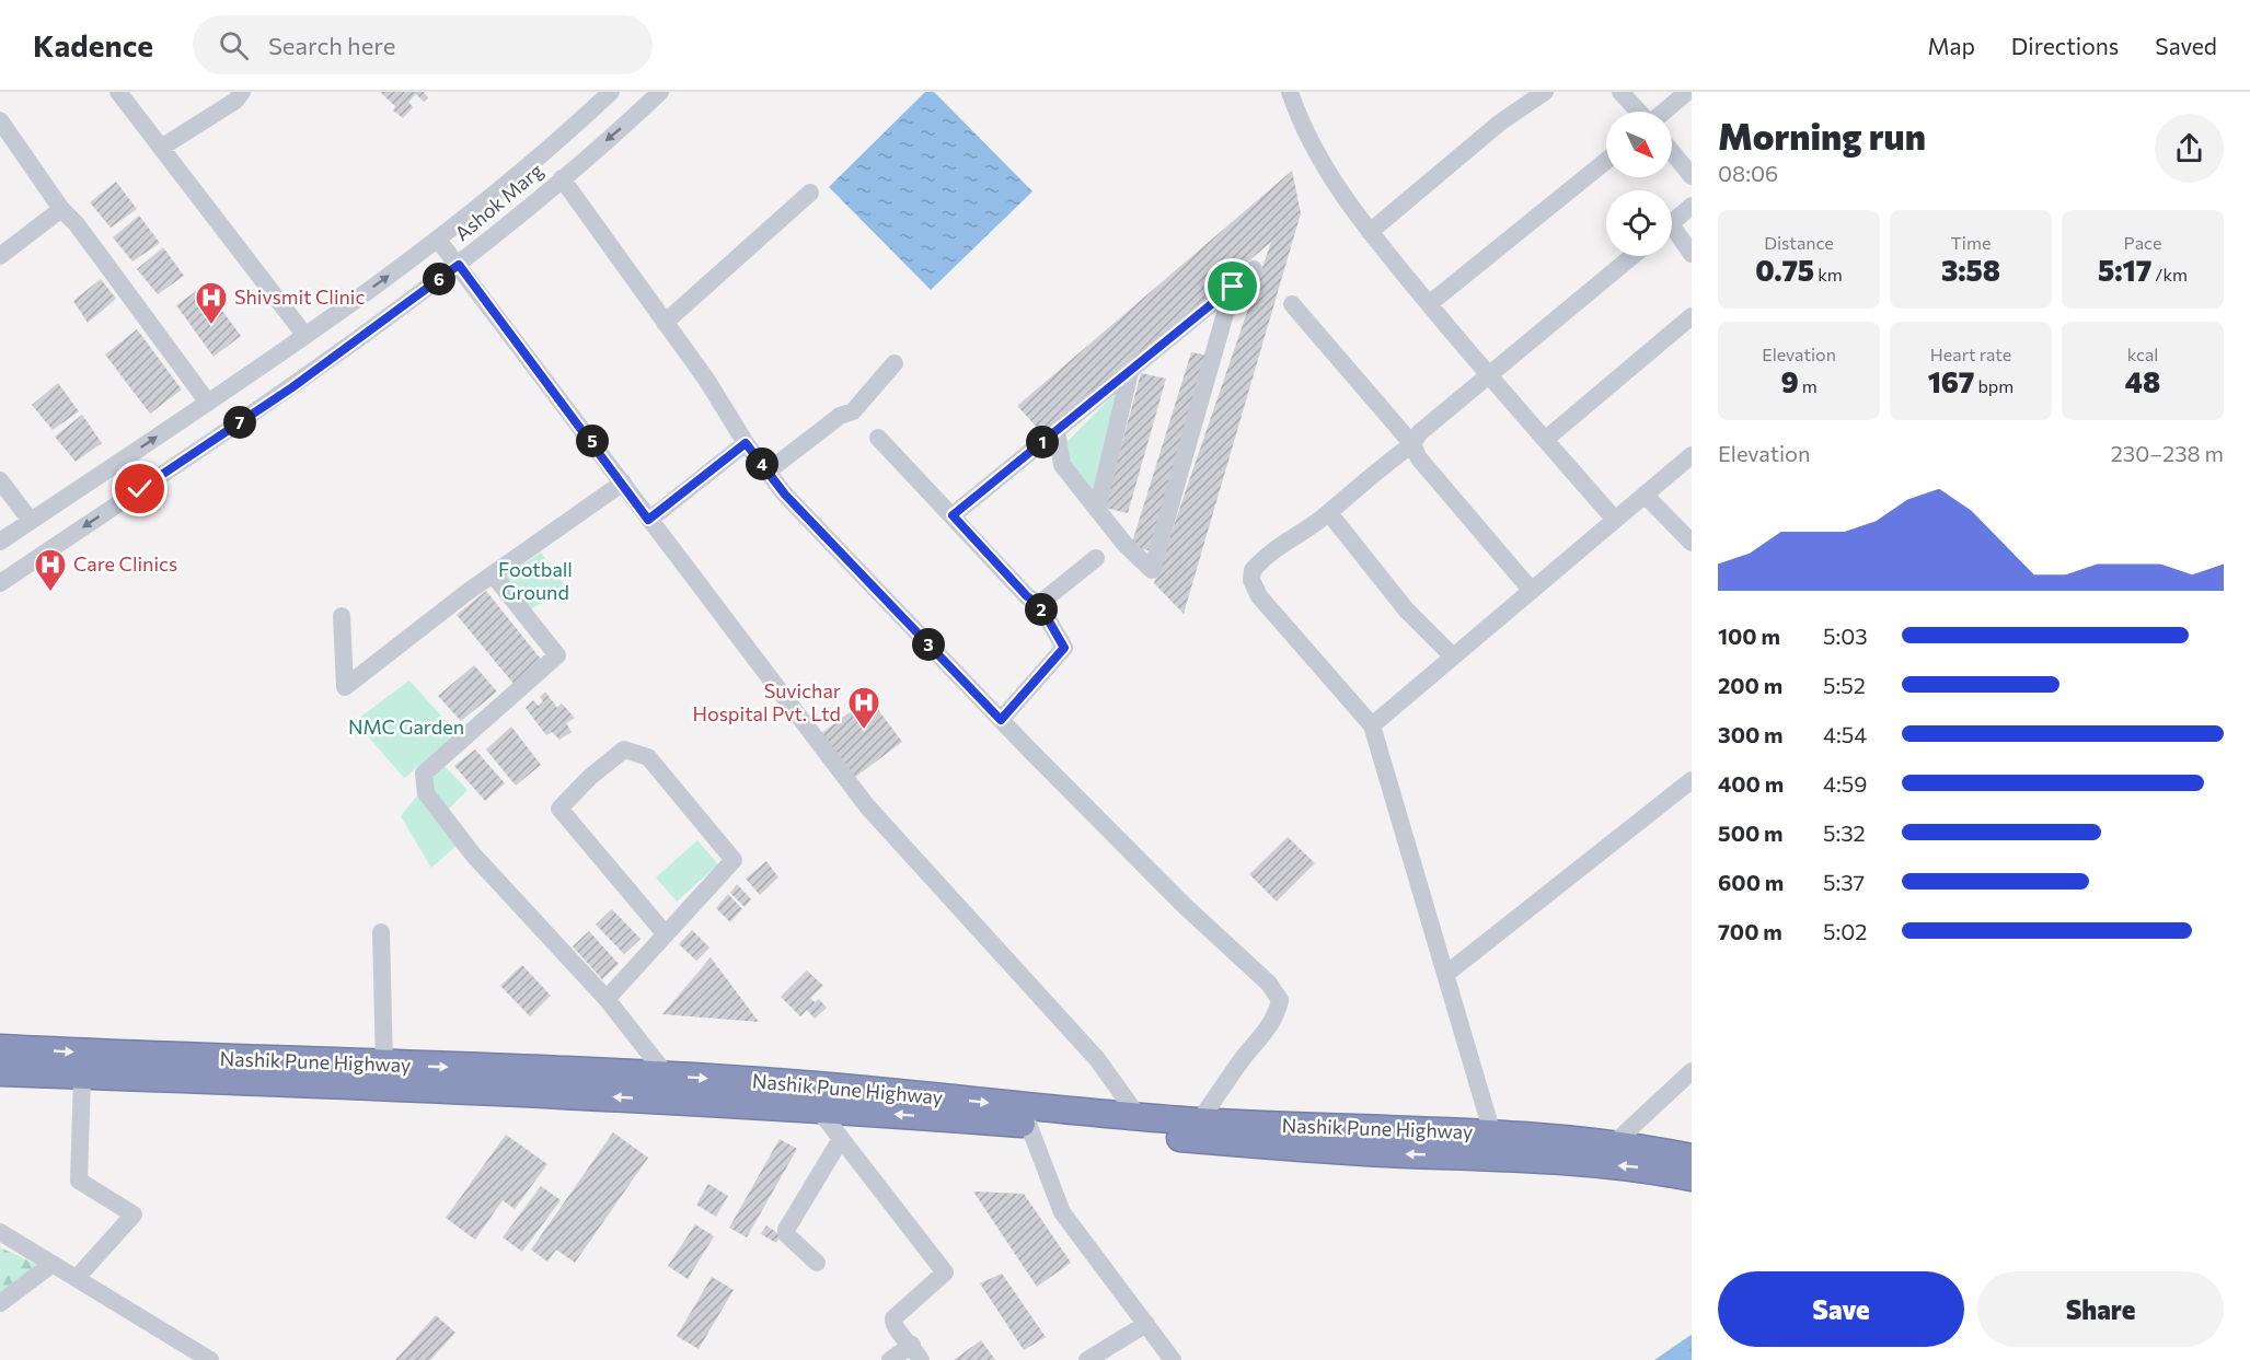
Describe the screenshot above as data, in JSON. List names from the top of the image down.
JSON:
{
  "streets": {
    "highway": ["Nashik Pune Highway"],
    "street": ["Ashok Marg"]
  },
  "parks": ["Football Ground", "NMC Garden"],
  "places": {
    "hospital": ["Shivsmit Clinic", "Care Clinics", "Suvichar Hospital Pvt. Ltd"]
  },
  "north": "bottom right",
  "page": {
    "header": "Kadence",
    "search": "Search here",
    "nav": ["Map", "Directions", "Saved"],
    "heading": ["Morning run", "08:06"],
    "stats": [
      ["Distance", "0.75 km"],
      ["Time", "3:58"],
      ["Pace", "5:17 /km"],
      ["Elevation", "9 m"],
      ["Heart rate", "167 bpm"],
      ["kcal", "48"]
    ],
    "pins": [
      "6",
      "7",
      "5",
      "1",
      "4",
      "2",
      "3"
    ],
    "chart": ["Elevation", "230–238 m"],
    "list": [
      {
        "name": "100 m",
        "note": "5:03"
      },
      {
        "name": "200 m",
        "note": "5:52"
      },
      {
        "name": "300 m",
        "note": "4:54"
      },
      {
        "name": "400 m",
        "note": "4:59"
      },
      {
        "name": "500 m",
        "note": "5:32"
      },
      {
        "name": "600 m",
        "note": "5:37"
      },
      {
        "name": "700 m",
        "note": "5:02"
      }
    ],
    "buttons": ["Save", "Share"]
  }
}
